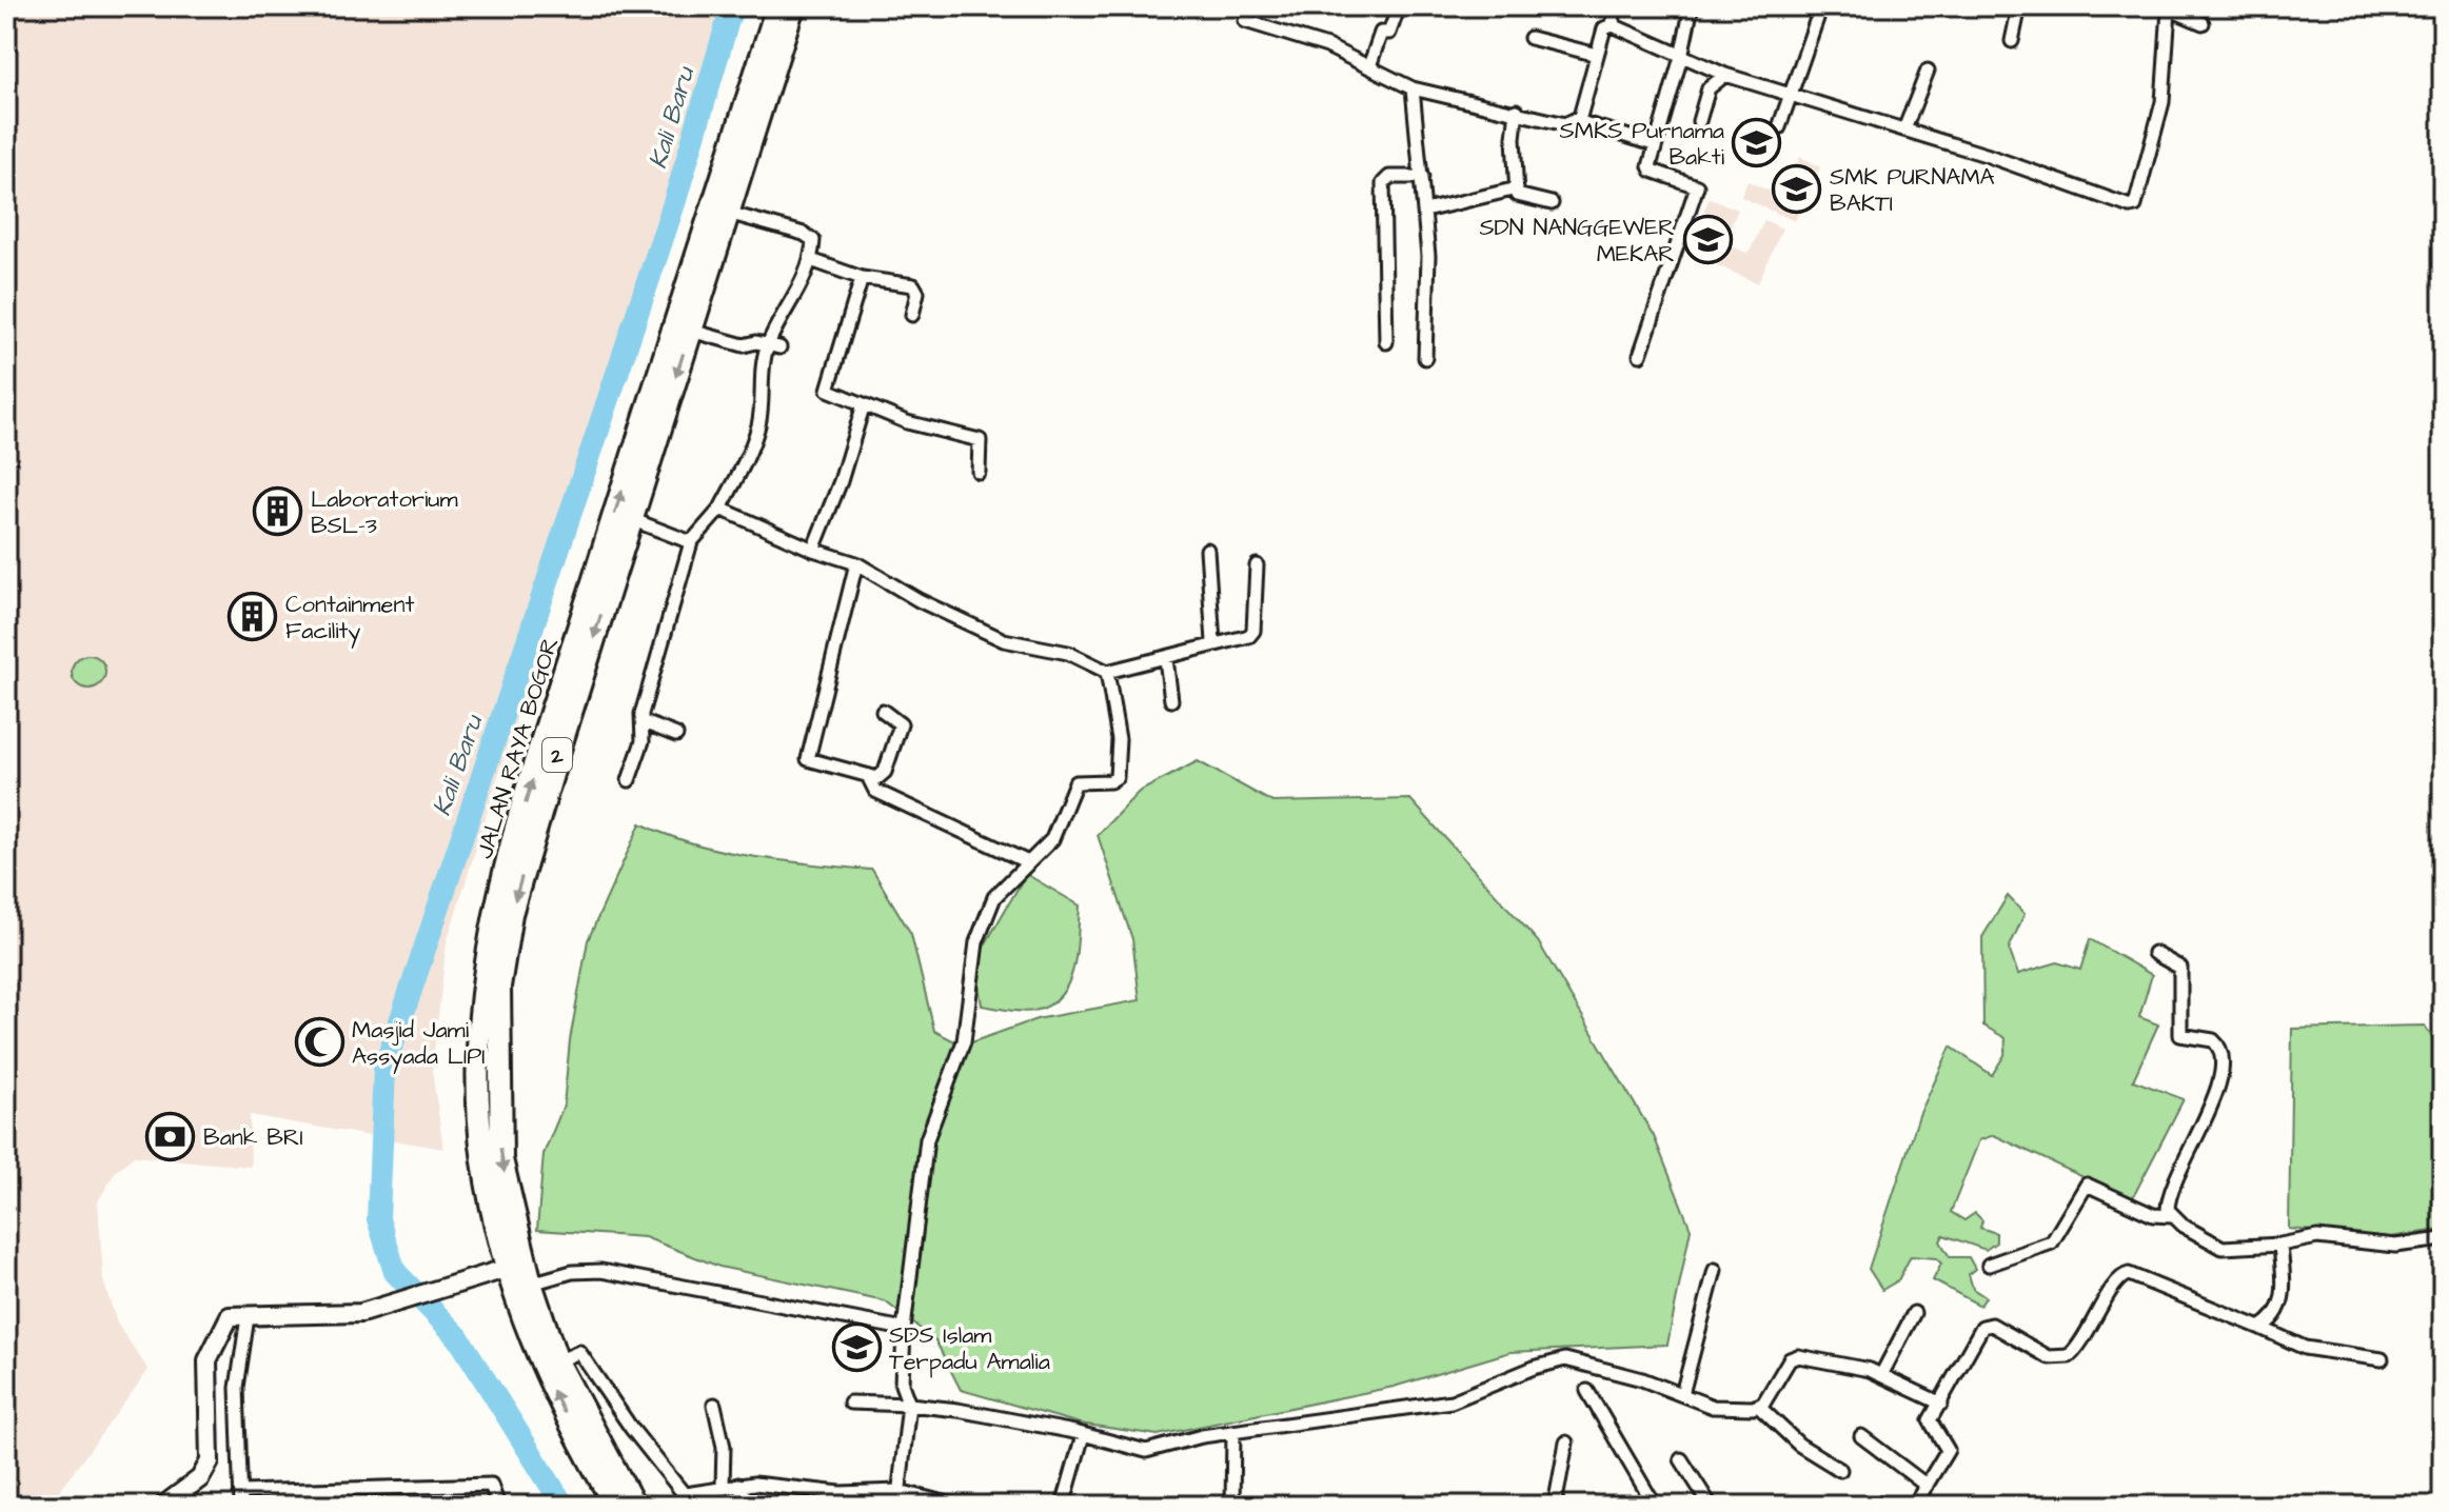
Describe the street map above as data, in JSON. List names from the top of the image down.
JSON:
{
  "streets": {
    "highway": ["JALAN RAYA BOGOR", "2"]
  },
  "water": ["Kali Baru"],
  "places": {
    "school or university": [
      "SMKS Purnama Bakti",
      "SMK PURNAMA BAKTI",
      "SDN NANGGEWER MEKAR",
      "SDS Islam Terpadu Amalia"
    ],
    "building": ["Laboratorium BSL-3", "Containment Facility"],
    "mosque": ["Masjid Jami Assyada LIPI"],
    "bank": ["Bank BRI"]
  }
}
